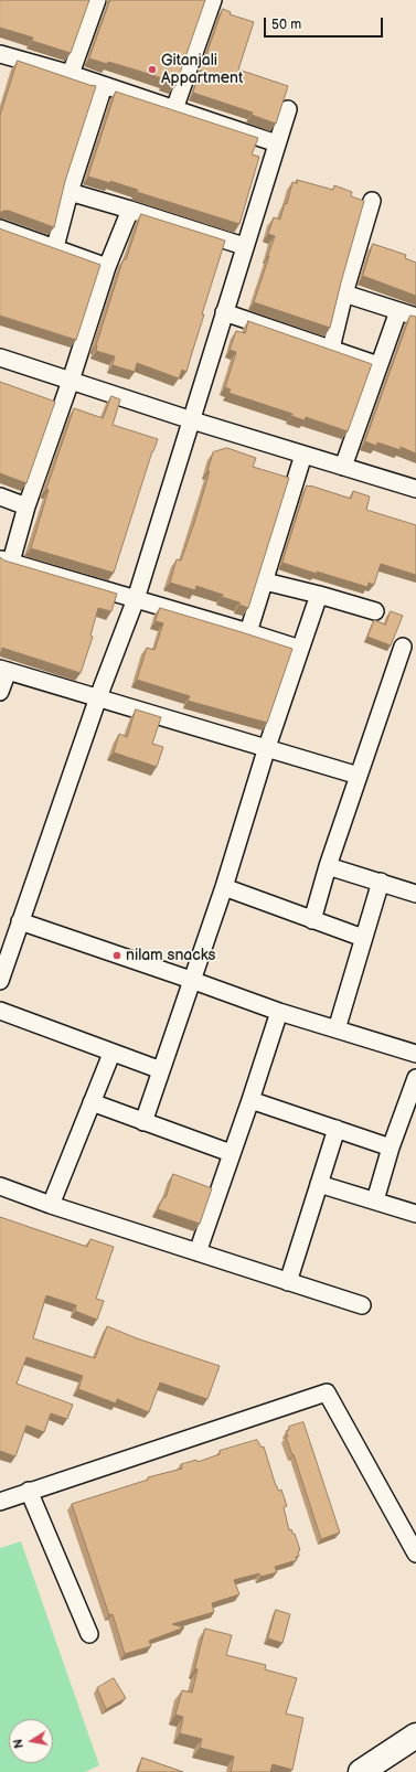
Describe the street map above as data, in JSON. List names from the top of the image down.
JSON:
{
  "places": ["Gitanjali Appartment", "nilam snacks"],
  "scale_bar": "50 m",
  "north": "left"
}
